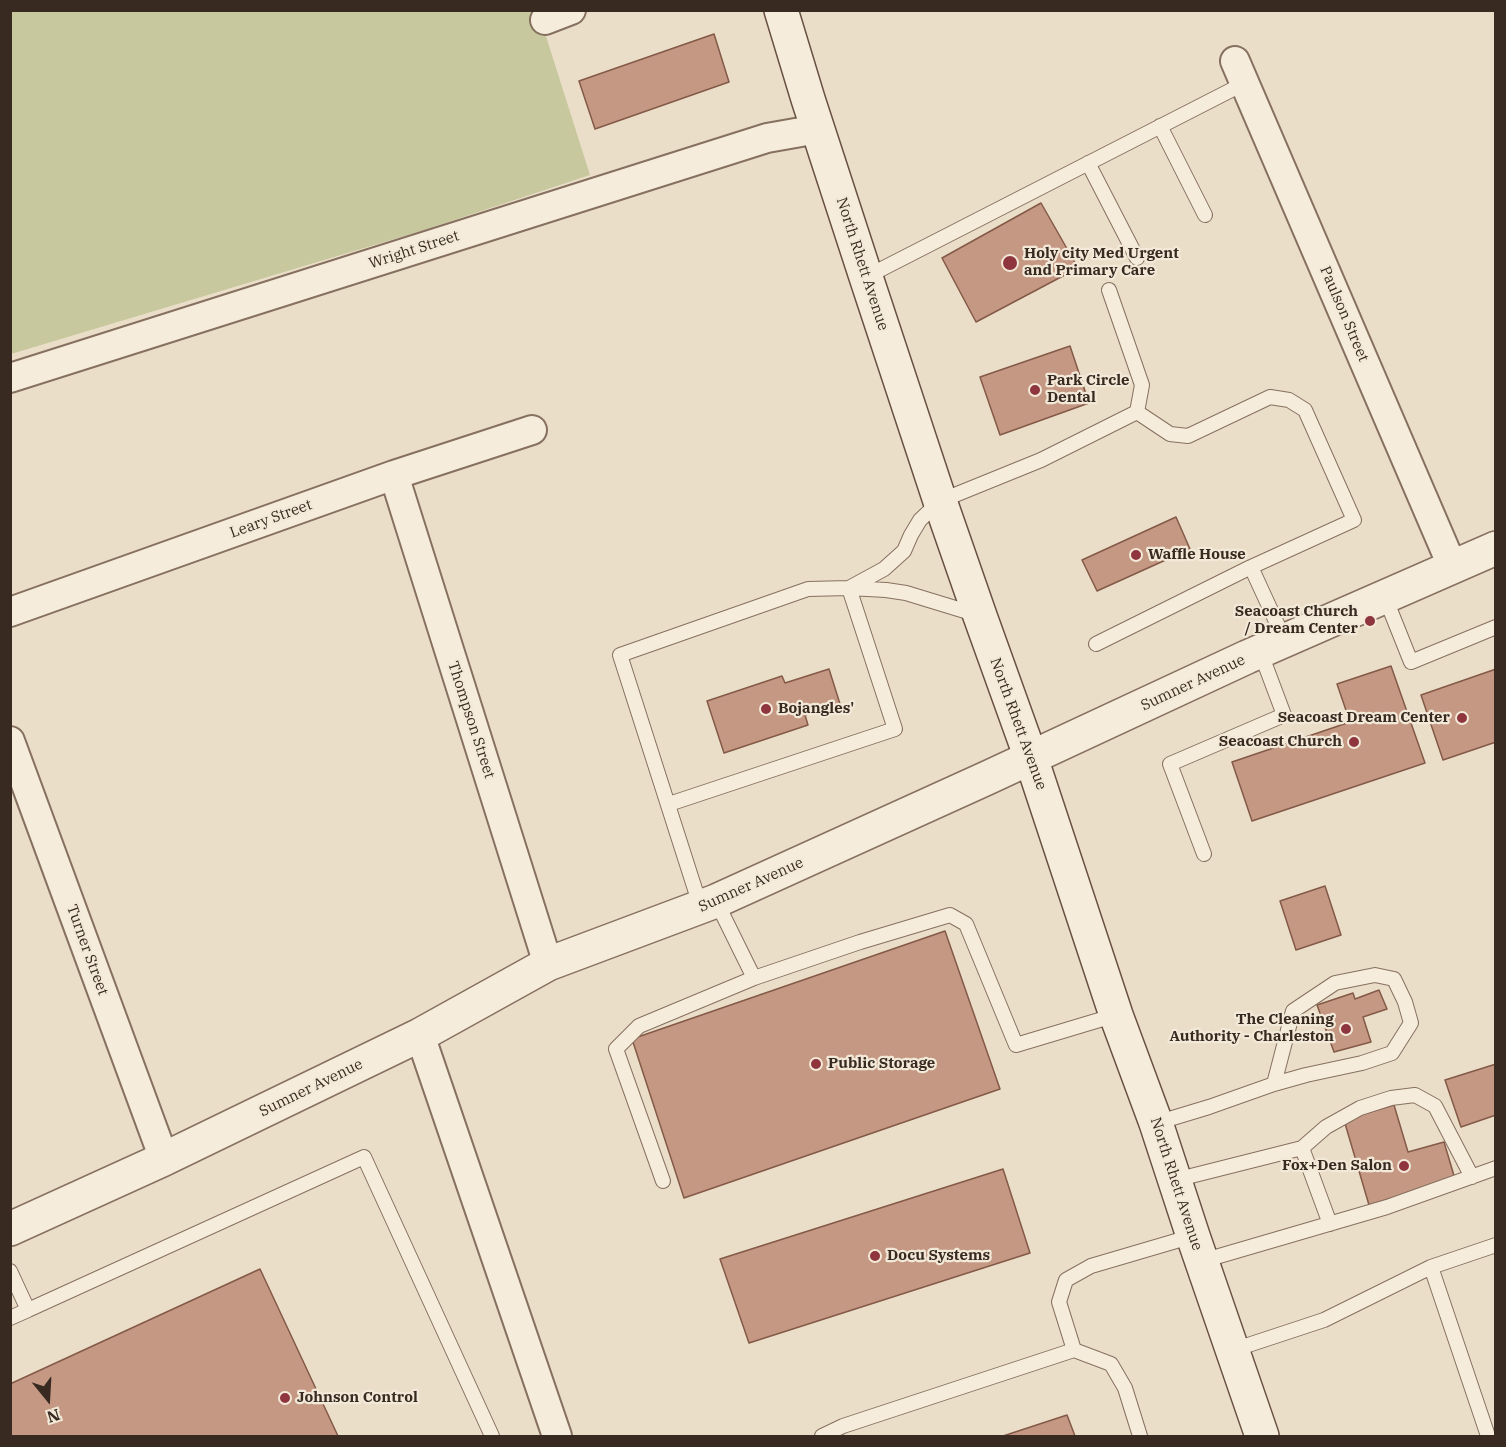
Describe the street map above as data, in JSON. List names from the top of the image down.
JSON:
{
  "streets": {
    "street": [
      "Wright Street",
      "North Rhett Avenue",
      "Paulson Street",
      "Leary Street",
      "Sumner Avenue",
      "Thompson Street",
      "Turner Street"
    ]
  },
  "crossings": [
    ["Wright Street", "North Rhett Avenue"],
    ["North Rhett Avenue", "Sumner Avenue"],
    ["Paulson Street", "Sumner Avenue"],
    ["Leary Street", "Thompson Street"],
    ["Sumner Avenue", "Thompson Street"],
    ["Sumner Avenue", "Turner Street"]
  ],
  "places": [
    "Holy city Med Urgent and Primary Care",
    "Park Circle Dental",
    "Waffle House",
    "Seacoast Church / Dream Center",
    "Bojangles'",
    "Seacoast Dream Center",
    "Seacoast Church",
    "The Cleaning Authority - Charleston",
    "Public Storage",
    "Fox+Den Salon",
    "Docu Systems",
    "Johnson Control"
  ],
  "north": "bottom"
}
